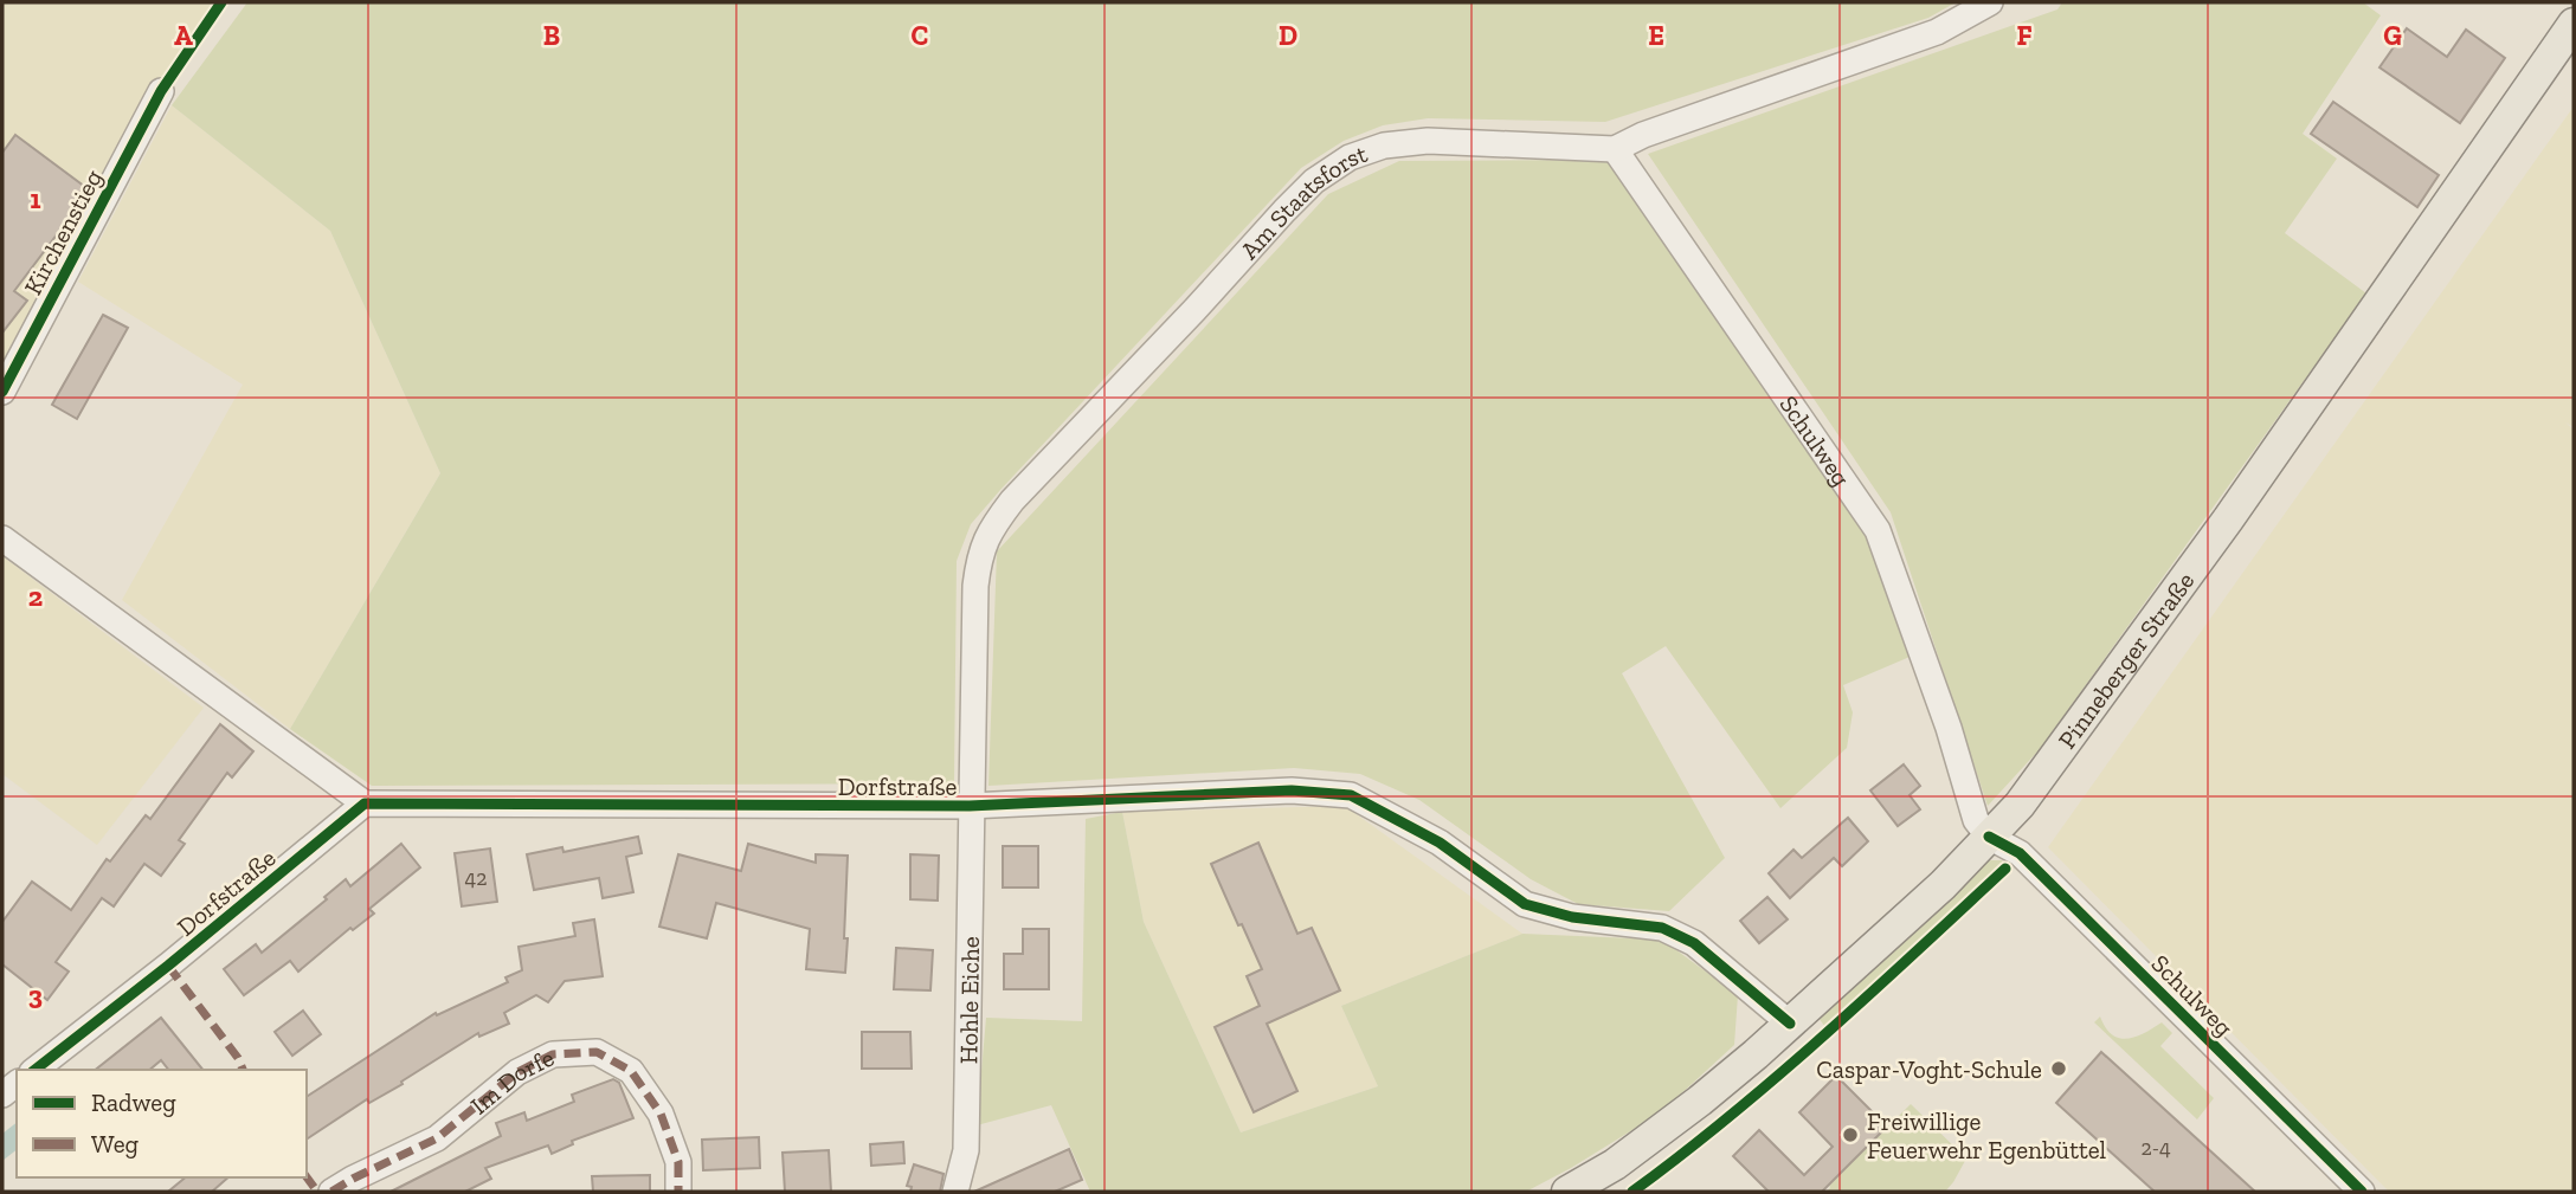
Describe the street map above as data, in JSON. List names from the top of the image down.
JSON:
{
  "streets": {
    "main road": ["Pinneberger Straße"],
    "street": [
      "Am Staatsforst",
      "Kirchenstieg",
      "Schulweg",
      "Dorfstraße",
      "Hohle Eiche",
      "Im Dorfe"
    ]
  },
  "crossings": [
    ["Am Staatsforst", "Schulweg"],
    ["Am Staatsforst", "Dorfstraße"],
    ["Am Staatsforst", "Hohle Eiche"],
    ["Schulweg", "Pinneberger Straße"],
    ["Pinneberger Straße", "Dorfstraße"],
    ["Dorfstraße", "Hohle Eiche"]
  ],
  "places": ["Caspar-Voght-Schule", "Freiwillige Feuerwehr Egenbüttel"],
  "house_numbers": ["42", "2-4"],
  "legend": ["Radweg", "Weg"],
  "grid": {
    "columns": [
      "A",
      "B",
      "C",
      "D",
      "E",
      "F",
      "G"
    ],
    "rows": ["1", "2", "3"]
  }
}
